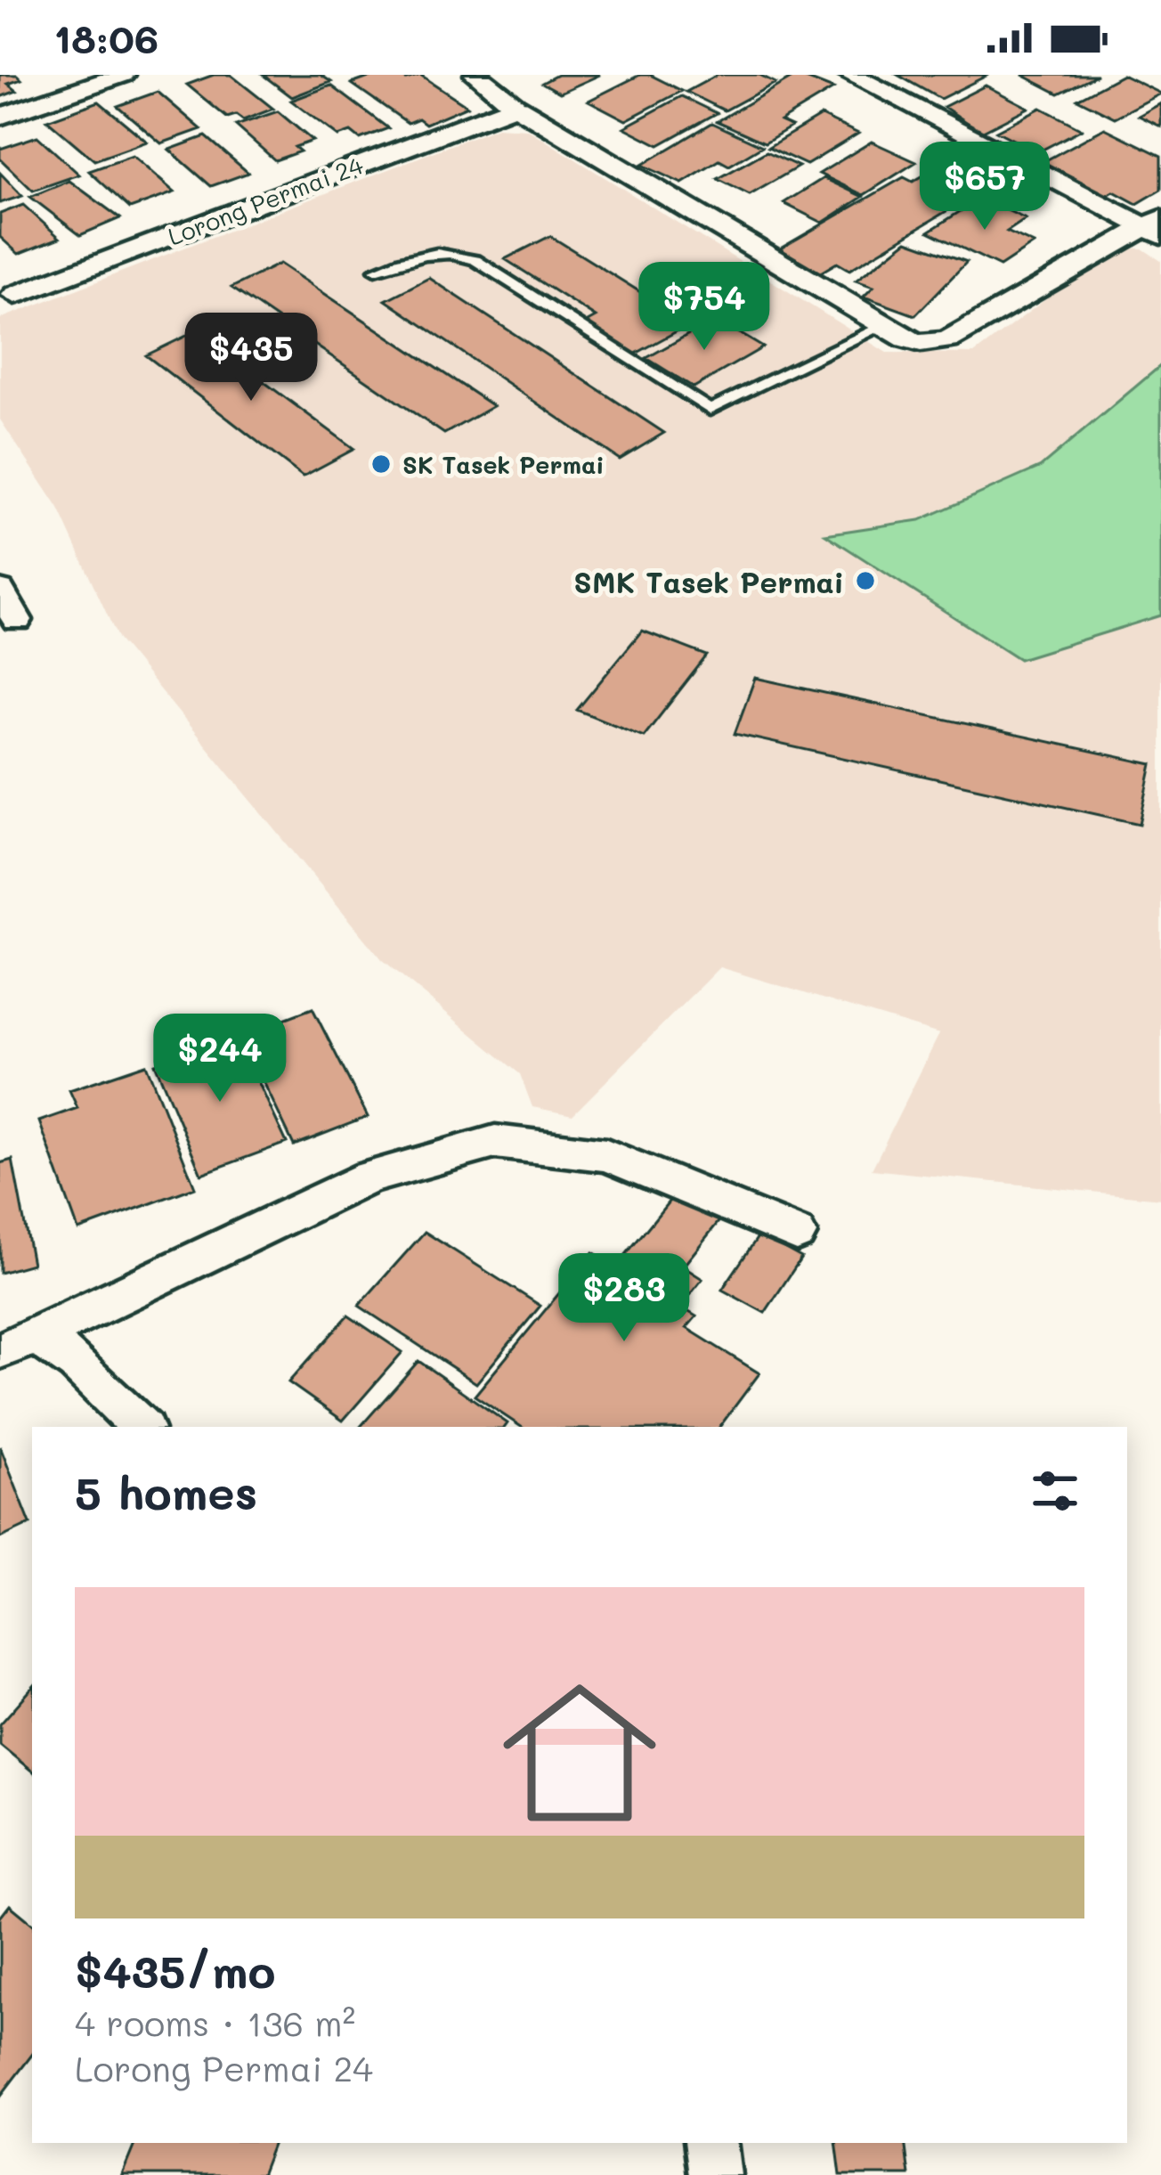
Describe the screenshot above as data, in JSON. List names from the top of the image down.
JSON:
{
  "streets": {
    "street": ["Lorong Permai 24"]
  },
  "places": ["SK Tasek Permai", "SMK Tasek Permai"],
  "page": {
    "status": "18:06",
    "price": [
      "$657",
      "$754",
      "$435",
      "$244",
      "$283"
    ],
    "heading": "5 homes",
    "list": [
      {
        "name": "$435/mo",
        "note": "4 rooms · 136 m² · Lorong Permai 24"
      }
    ]
  }
}
